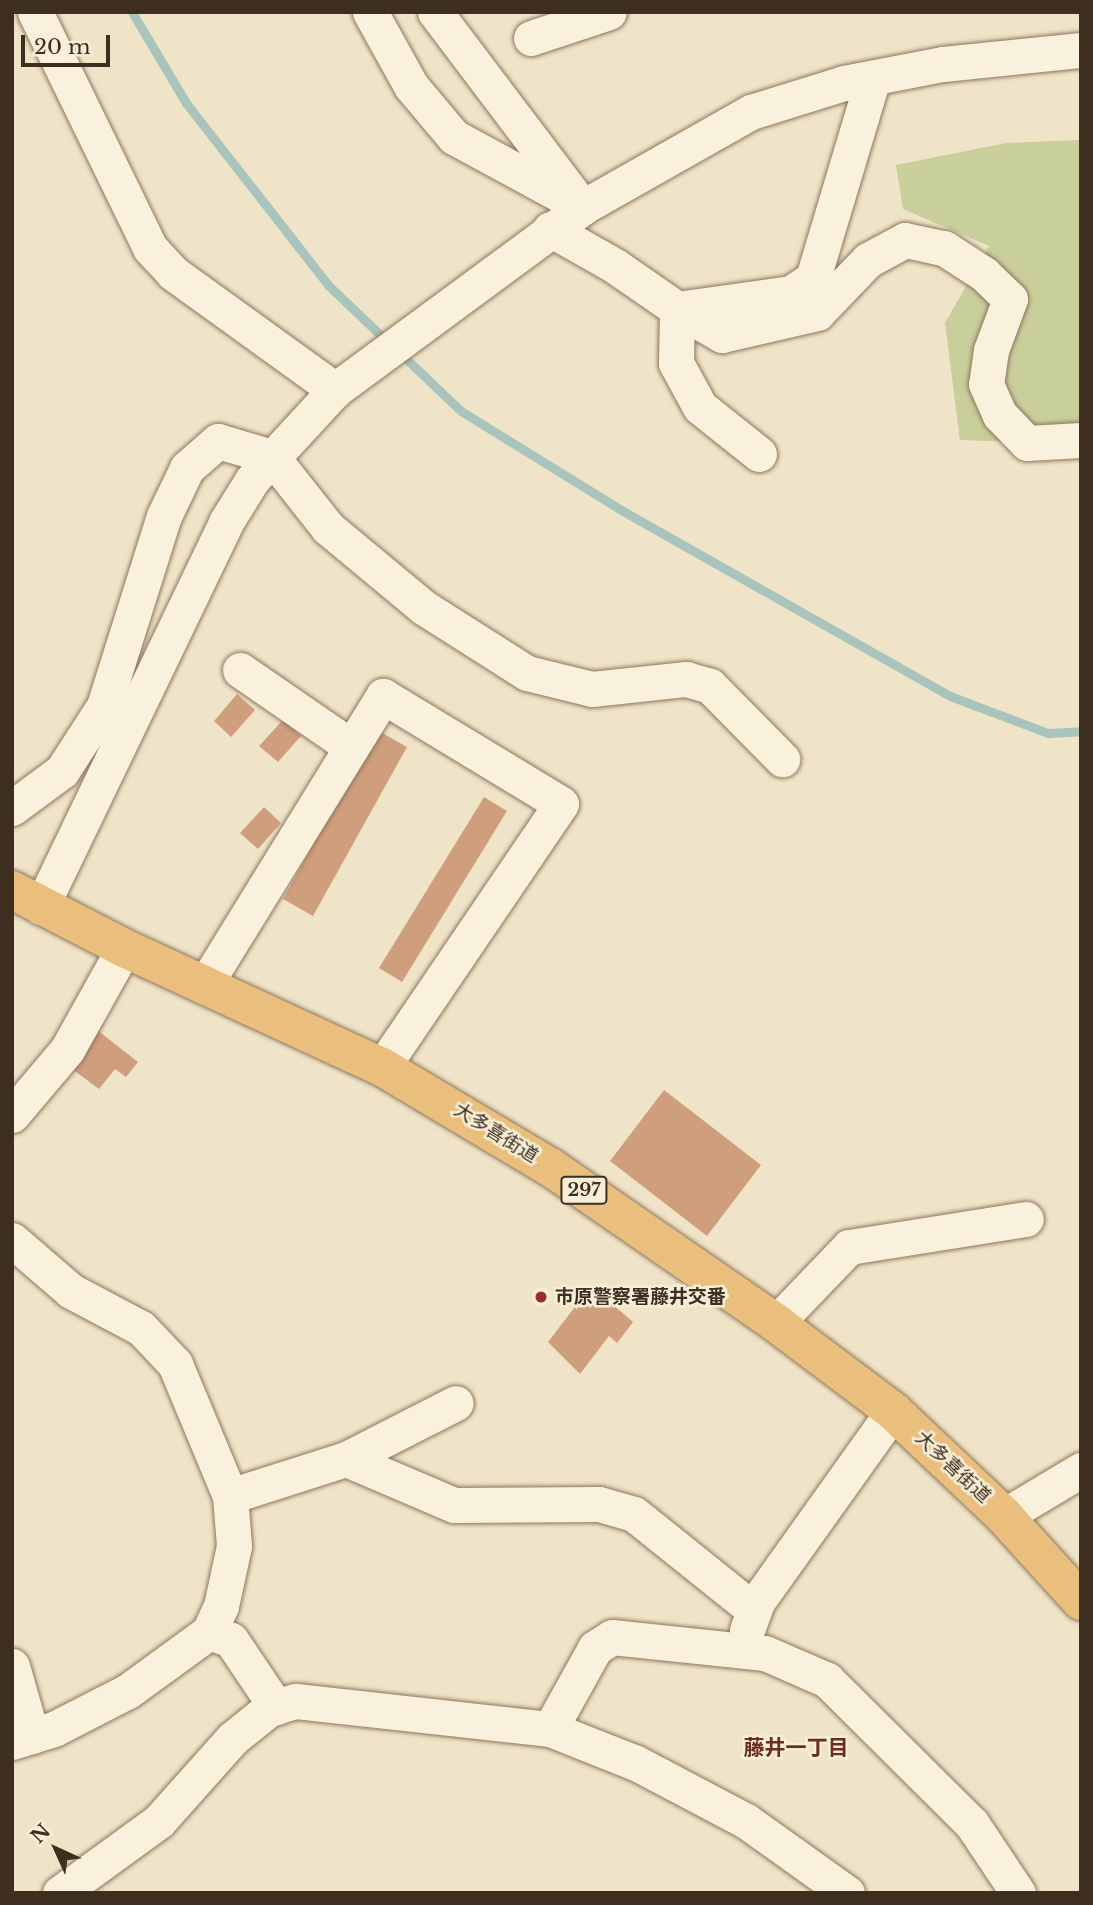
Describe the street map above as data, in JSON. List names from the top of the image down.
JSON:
{
  "streets": {
    "highway": ["大多喜街道", "297"]
  },
  "districts": ["藤井一丁目"],
  "places": ["市原警察署藤井交番"],
  "scale_bar": "20 m",
  "north": "top left"
}
